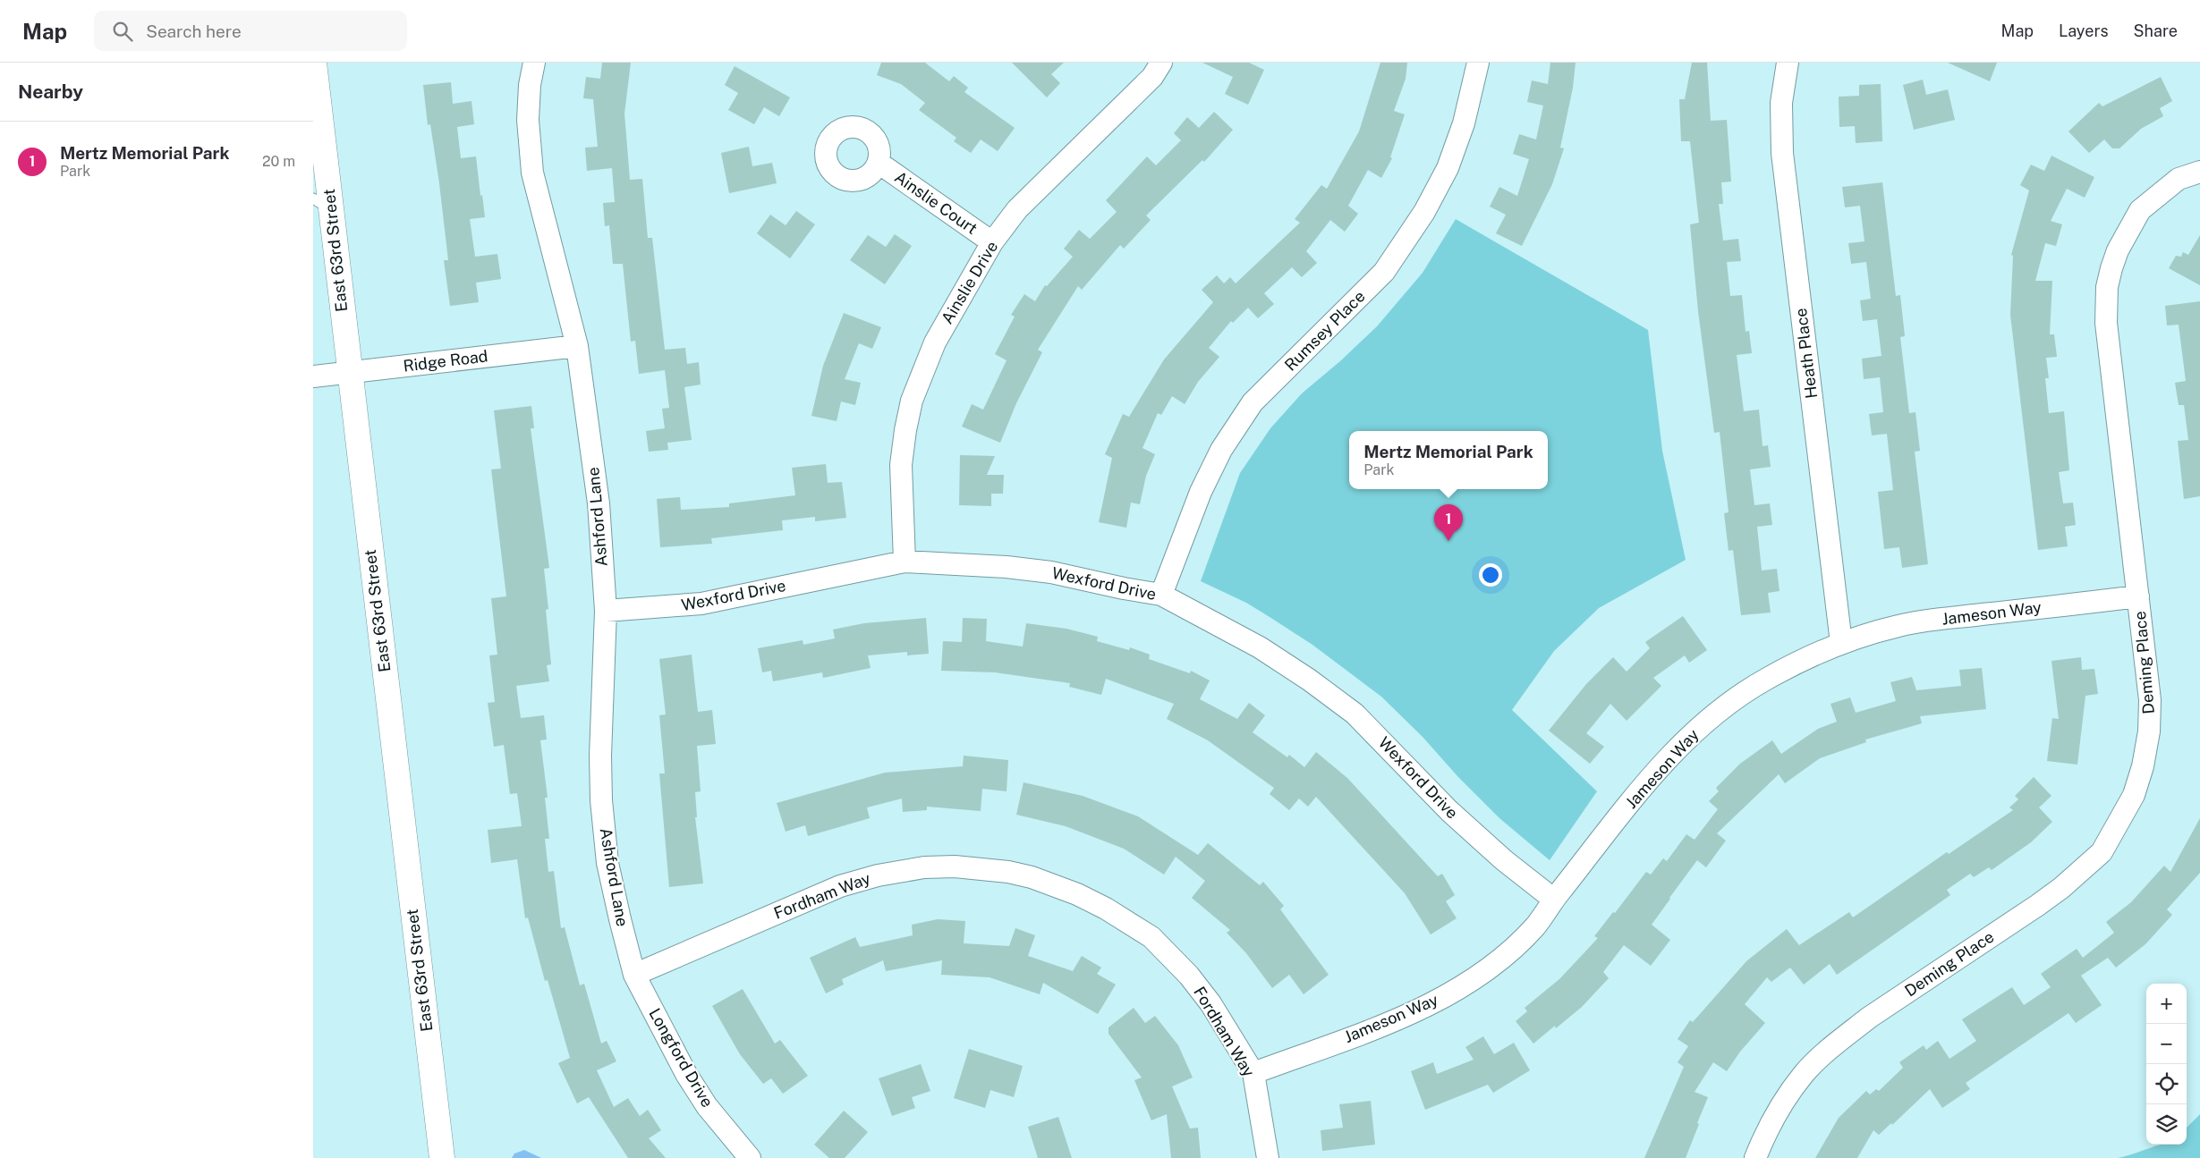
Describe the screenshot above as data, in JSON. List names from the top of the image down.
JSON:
{
  "streets": {
    "main road": ["East 63rd Street"],
    "street": [
      "Ainslie Court",
      "Ainslie Drive",
      "Rumsey Place",
      "Heath Place",
      "Ridge Road",
      "Ashford Lane",
      "Wexford Drive",
      "Jameson Way",
      "Deming Place",
      "Fordham Way",
      "Longford Drive"
    ]
  },
  "crossings": [
    ["Ainslie Court", "Ainslie Drive"],
    ["East 63rd Street", "Ridge Road"],
    ["Ainslie Drive", "Wexford Drive"],
    ["Rumsey Place", "Wexford Drive"],
    ["Heath Place", "Jameson Way"],
    ["Ridge Road", "Ashford Lane"],
    ["Ashford Lane", "Wexford Drive"],
    ["Ashford Lane", "Fordham Way"],
    ["Ashford Lane", "Longford Drive"],
    ["Wexford Drive", "Jameson Way"],
    ["Jameson Way", "Deming Place"],
    ["Jameson Way", "Fordham Way"],
    ["Fordham Way", "Longford Drive"]
  ],
  "page": {
    "header": "Map",
    "search": "Search here",
    "nav": ["Map", "Layers", "Share"],
    "heading": "Nearby",
    "list": [
      {
        "mark": "1",
        "name": "Mertz Memorial Park",
        "note": "Park",
        "value": "20 m"
      }
    ],
    "popup": ["Mertz Memorial Park", "Park"],
    "pins": "1",
    "map_buttons": ["+", "−"]
  }
}
